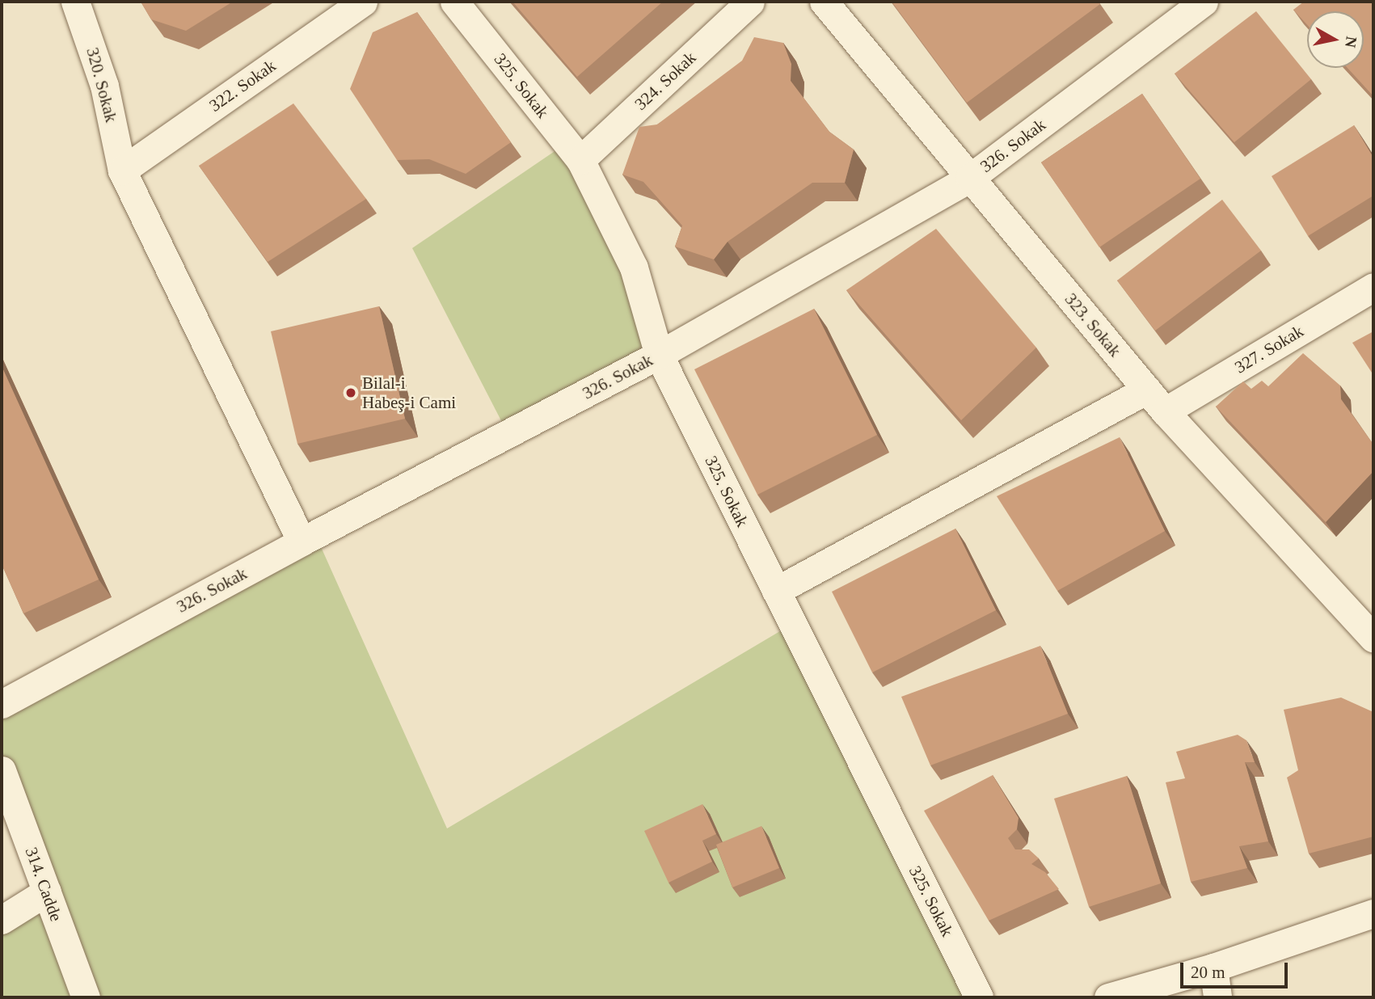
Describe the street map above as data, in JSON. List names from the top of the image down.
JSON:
{
  "streets": {
    "street": [
      "324. Sokak",
      "320. Sokak",
      "322. Sokak",
      "325. Sokak",
      "326. Sokak",
      "323. Sokak",
      "327. Sokak",
      "314. Cadde"
    ]
  },
  "crossings": [
    ["324. Sokak", "325. Sokak"],
    ["320. Sokak", "322. Sokak"],
    ["320. Sokak", "326. Sokak"],
    ["325. Sokak", "326. Sokak"],
    ["326. Sokak", "323. Sokak"],
    ["323. Sokak", "327. Sokak"]
  ],
  "places": ["Bilal-i Habeş-i Cami"],
  "scale_bar": "20 m",
  "north": "right"
}
